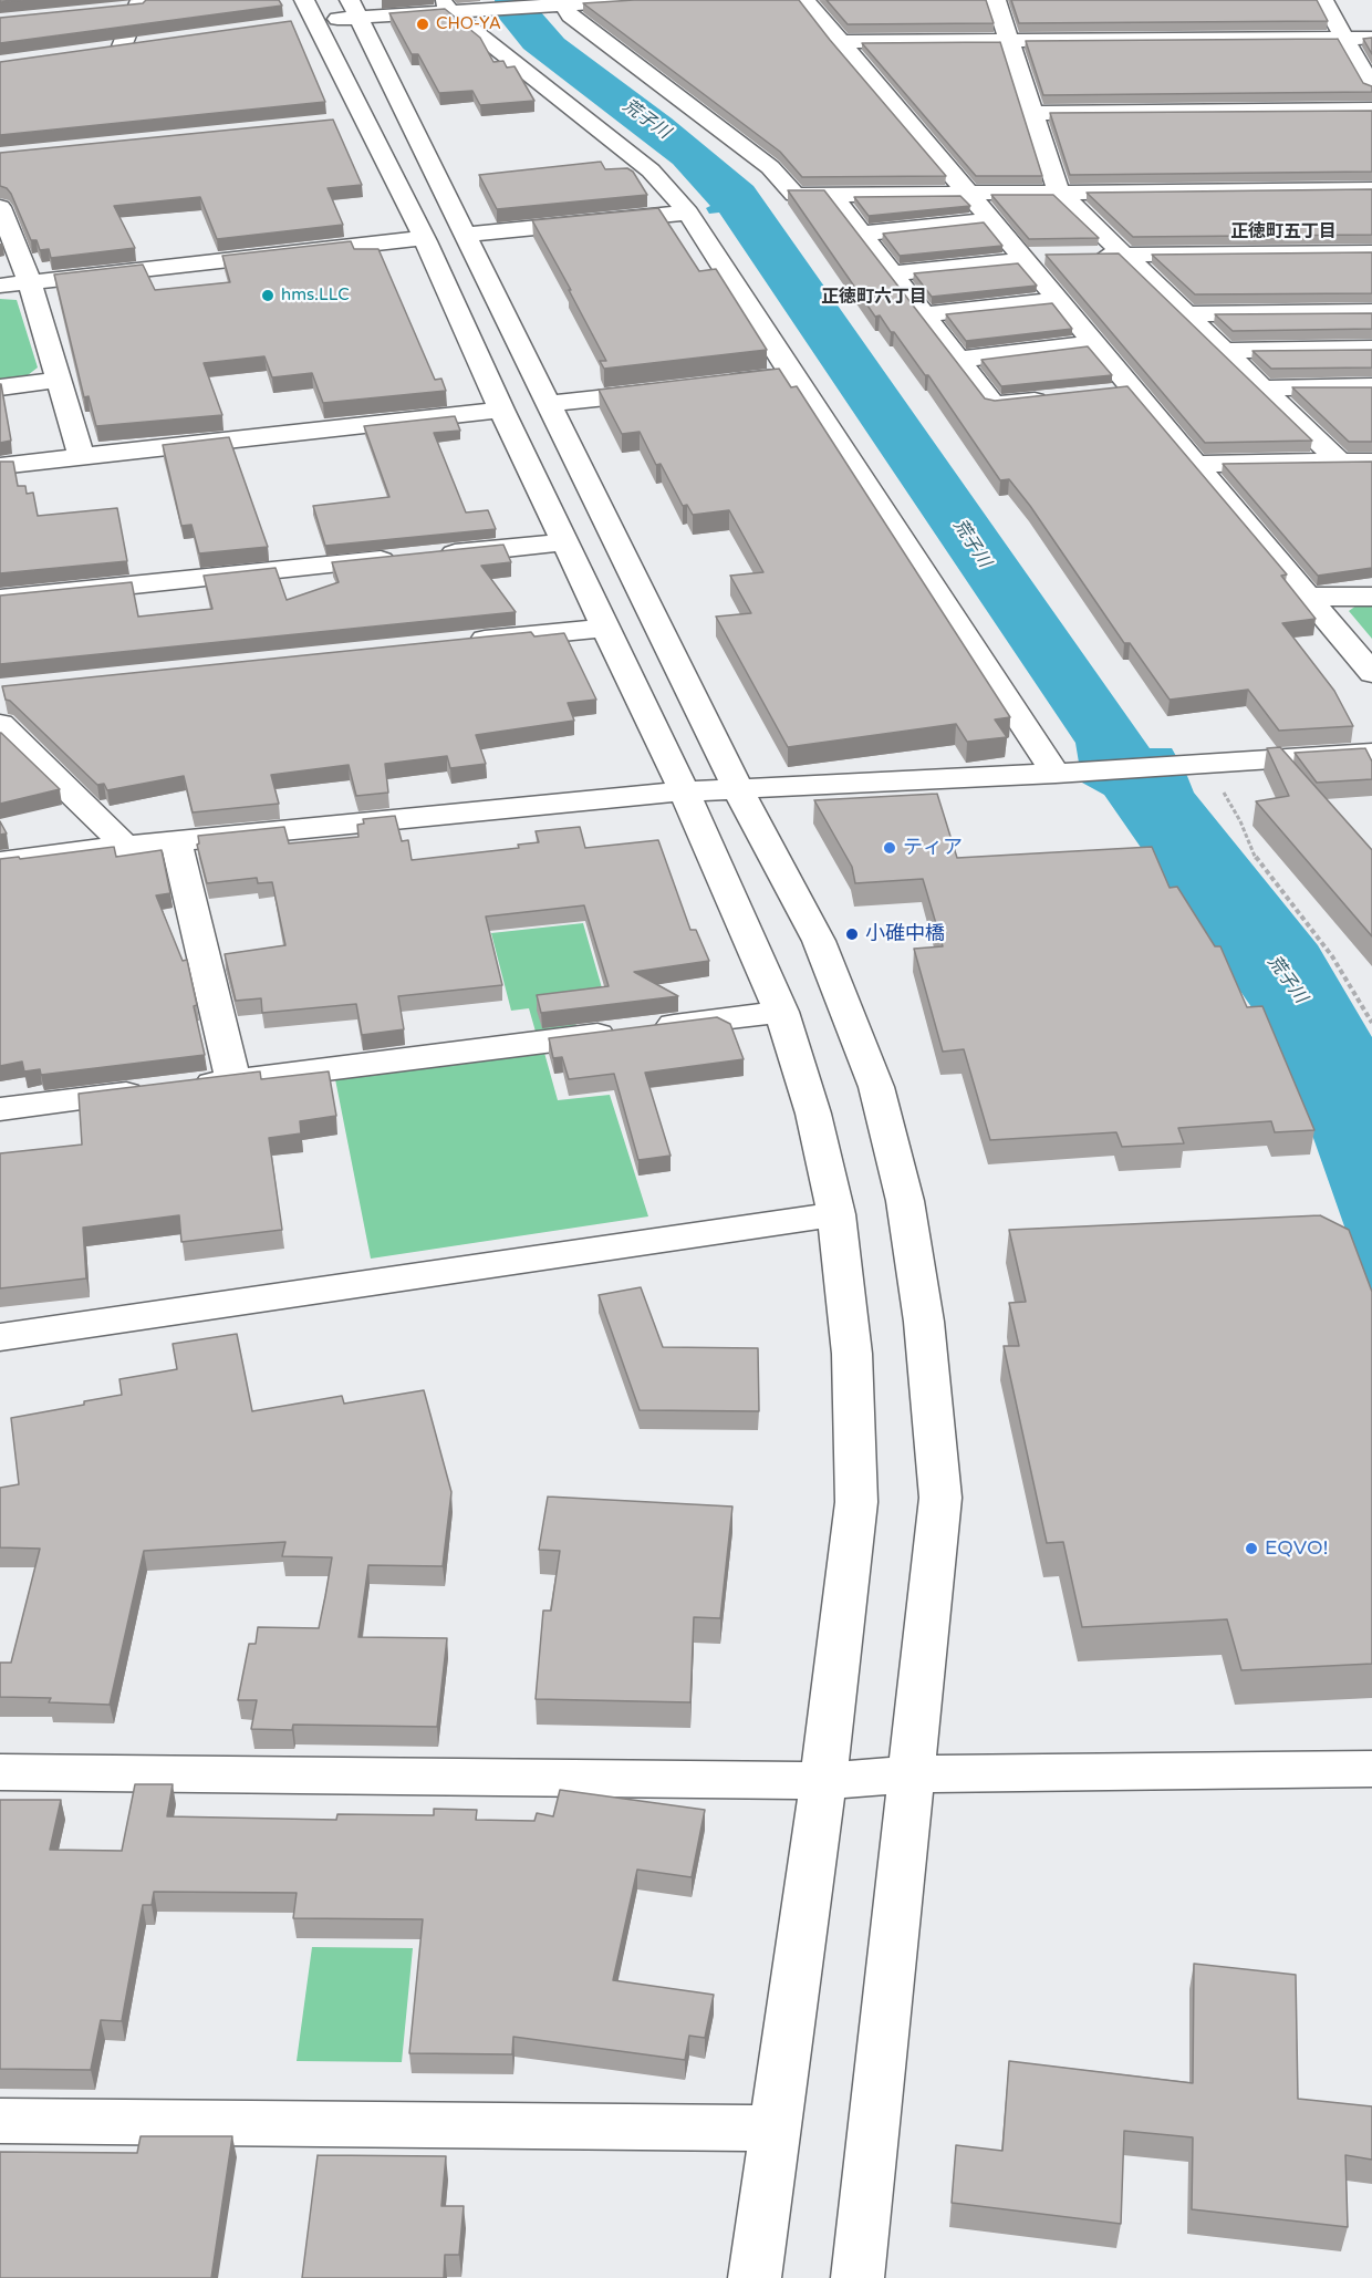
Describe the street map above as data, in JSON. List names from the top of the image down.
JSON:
{
  "districts": ["正徳町五丁目", "正徳町六丁目"],
  "water": ["荒子川"],
  "places": [
    "CHO-YA",
    "hms.LLC",
    "ティア",
    "小碓中橋",
    "EQVO!"
  ]
}
